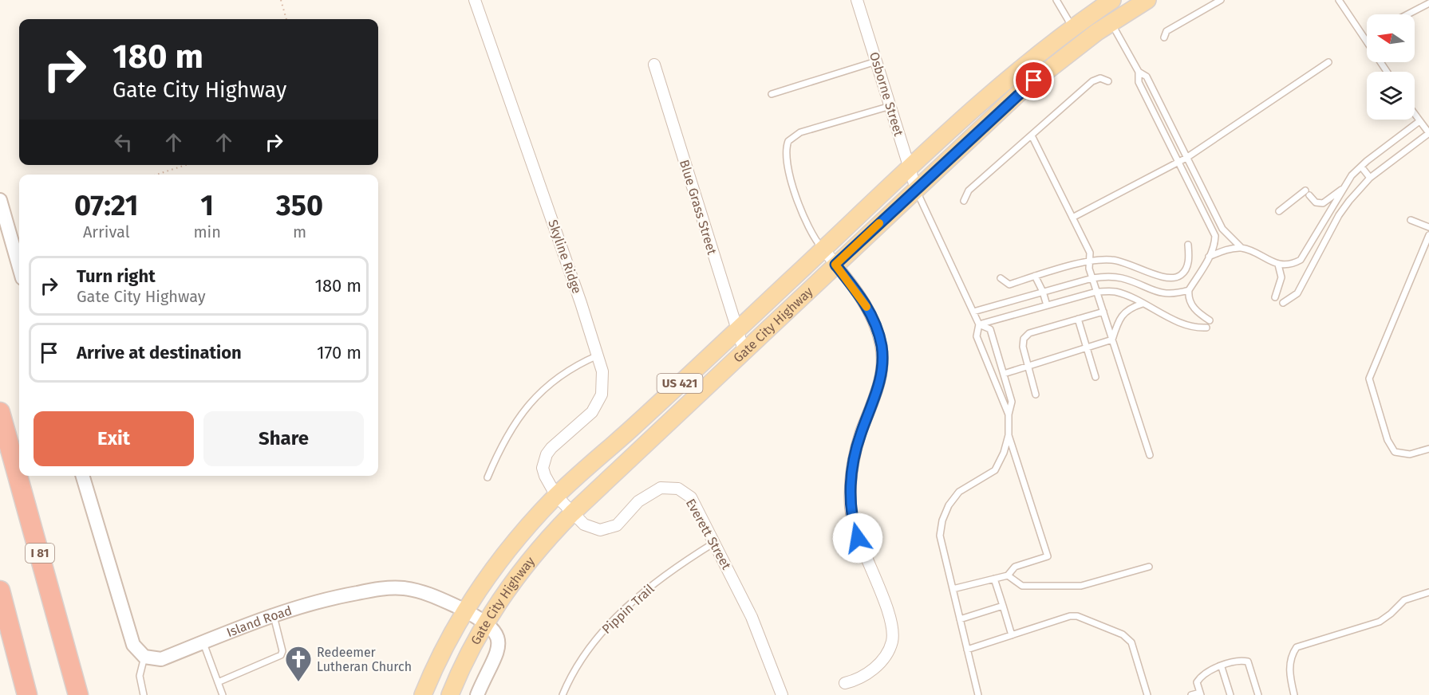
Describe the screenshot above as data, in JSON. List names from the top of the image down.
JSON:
{
  "streets": {
    "highway": ["I 81"],
    "main road": ["Gate City Highway", "US 421"],
    "street": [
      "Osborne Street",
      "Blue Grass Street",
      "Skyline Ridge",
      "Everett Street",
      "Island Road"
    ],
    "lane": ["Pippin Trail"]
  },
  "crossings": [
    ["Osborne Street", "Gate City Highway"],
    ["Blue Grass Street", "Gate City Highway"],
    ["Skyline Ridge", "Gate City Highway"],
    ["Skyline Ridge", "Everett Street"],
    ["Gate City Highway", "Everett Street"],
    ["Gate City Highway", "Island Road"],
    ["Everett Street", "Pippin Trail"]
  ],
  "places": {
    "church": ["Redeemer Lutheran Church"]
  },
  "north": "left",
  "page": {
    "turn": ["180 m", "Gate City Highway"],
    "eta": [
      "07:21",
      "Arrival",
      "1",
      "min",
      "350",
      "m"
    ],
    "list": [
      {
        "name": "Turn right",
        "note": "Gate City Highway",
        "value": "180 m"
      },
      {
        "name": "Arrive at destination",
        "value": "170 m"
      }
    ],
    "buttons": ["Exit", "Share"]
  }
}
